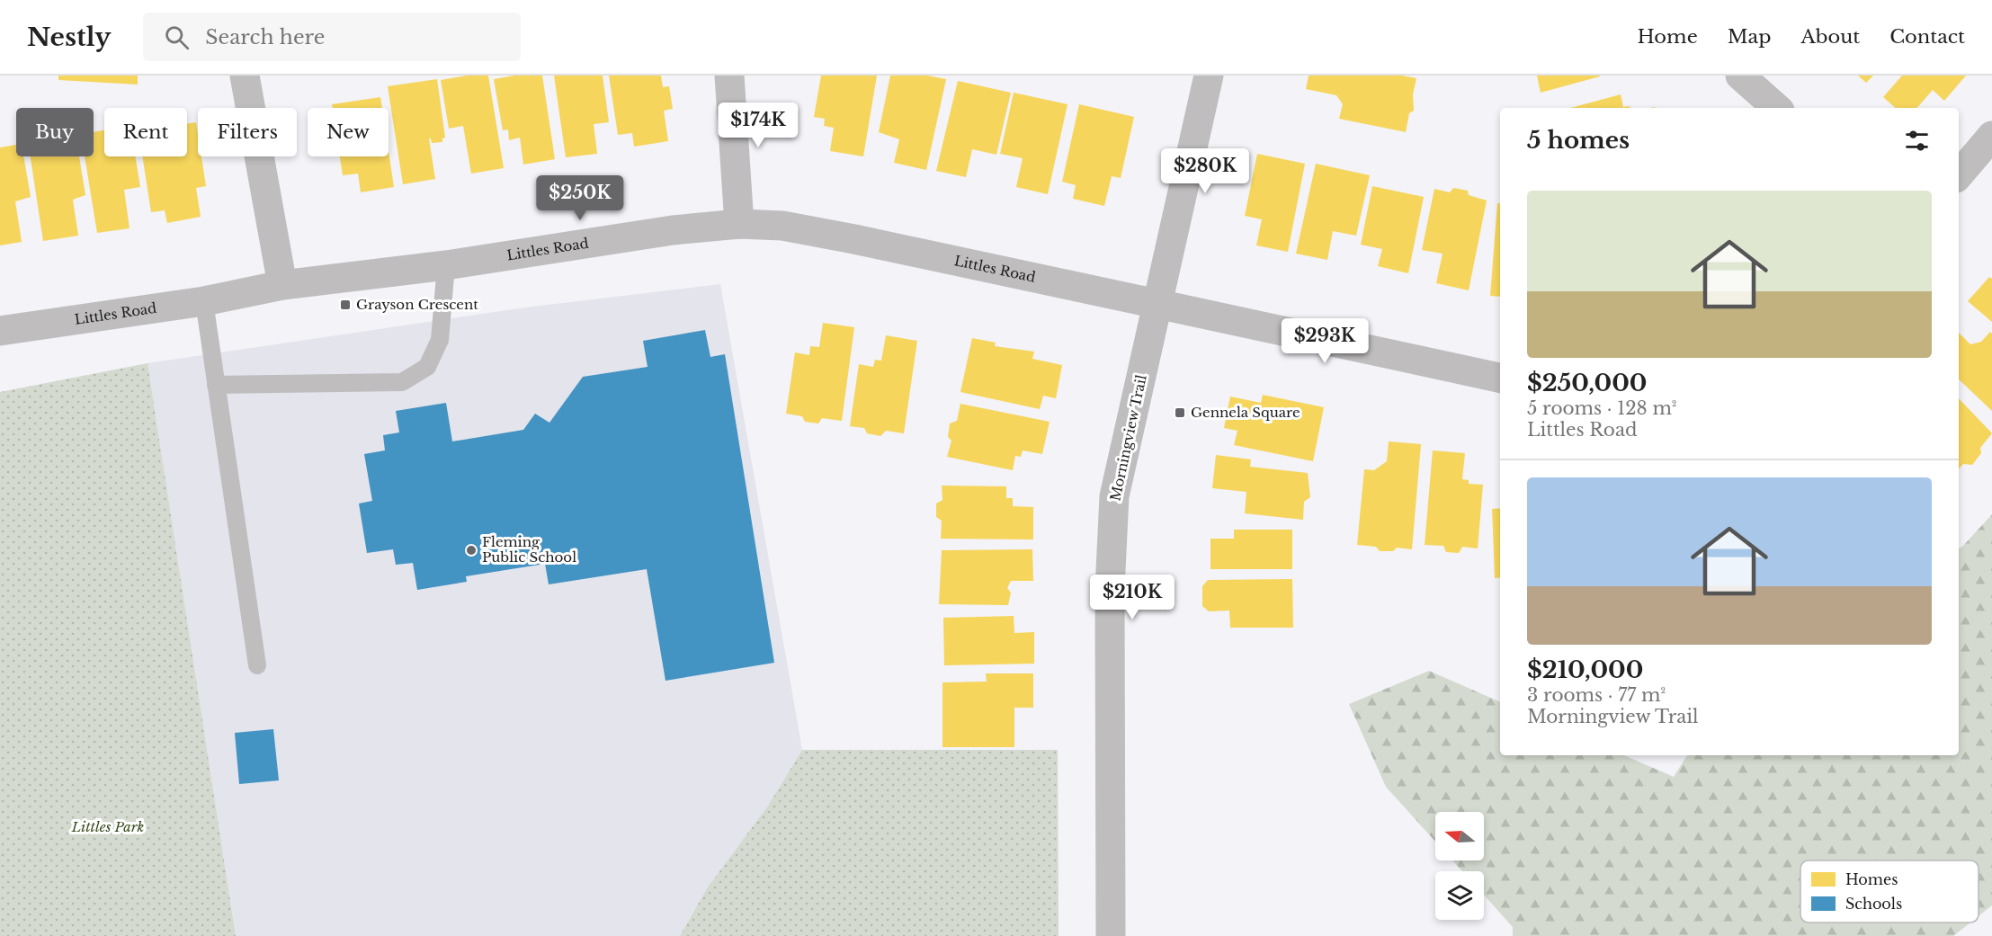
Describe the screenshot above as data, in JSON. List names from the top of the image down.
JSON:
{
  "streets": {
    "street": ["Littles Road", "Morningview Trail"]
  },
  "crossings": [
    ["Littles Road", "Morningview Trail"]
  ],
  "parks": ["Littles Park"],
  "places": {
    "transit": ["Grayson Crescent", "Gennela Square"],
    "other": ["Fleming Public School"]
  },
  "legend": ["Homes", "Schools"],
  "north": "left",
  "page": {
    "header": "Nestly",
    "search": "Search here",
    "nav": [
      "Home",
      "Map",
      "About",
      "Contact"
    ],
    "price": [
      "$174K",
      "$280K",
      "$250K",
      "$293K",
      "$210K"
    ],
    "chip": [
      "Buy",
      "Rent",
      "Filters",
      "New"
    ],
    "heading": "5 homes",
    "list": [
      {
        "name": "$250,000",
        "note": "5 rooms · 128 m² · Littles Road"
      },
      {
        "name": "$210,000",
        "note": "3 rooms · 77 m² · Morningview Trail"
      }
    ]
  }
}
